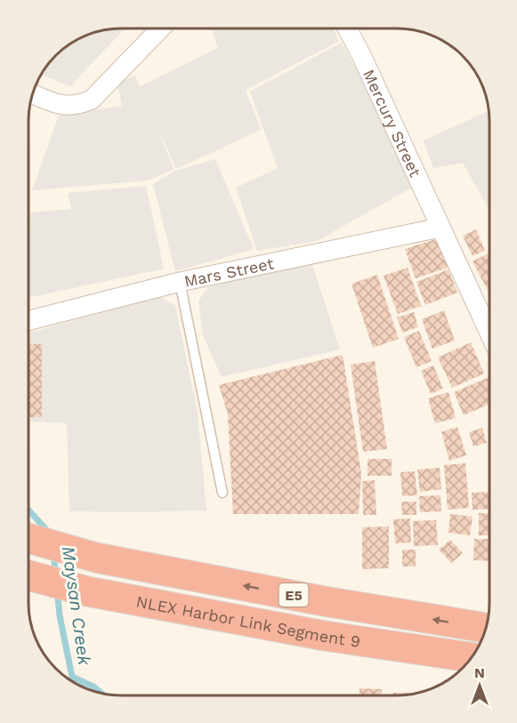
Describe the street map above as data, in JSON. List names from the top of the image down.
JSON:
{
  "streets": {
    "highway": ["E5", "NLEX Harbor Link Segment 9"],
    "street": ["Mercury Street", "Mars Street"]
  },
  "crossings": [
    ["Mercury Street", "Mars Street"]
  ],
  "water": ["Maysan Creek"],
  "north": "top"
}
